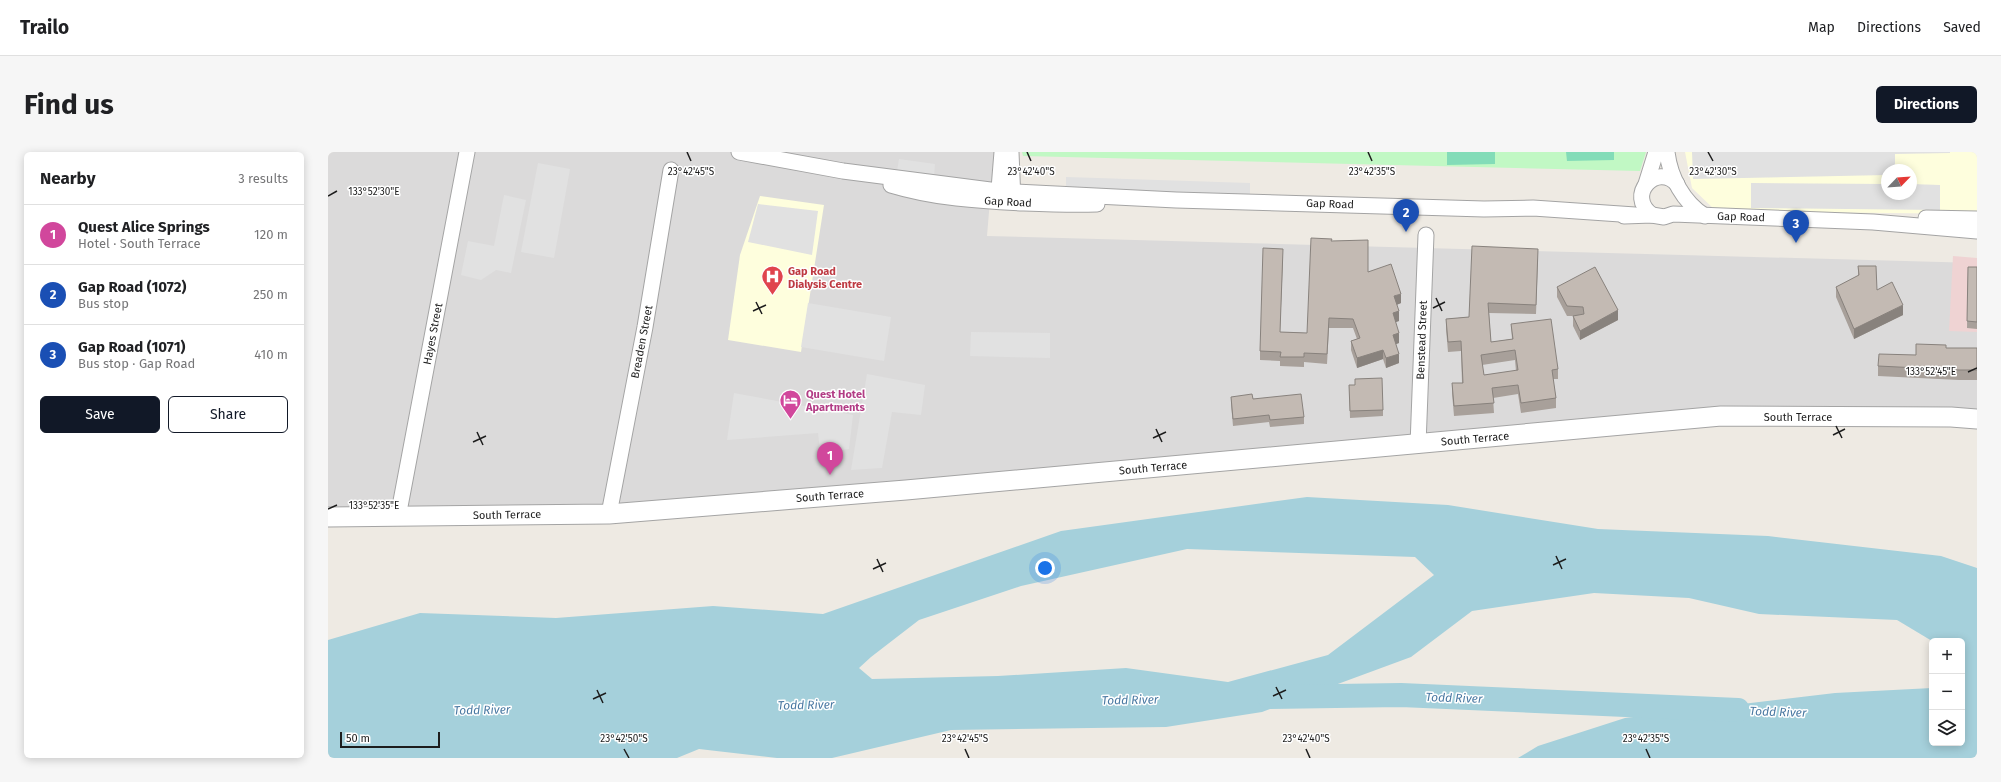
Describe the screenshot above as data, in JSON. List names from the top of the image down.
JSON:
{
  "streets": {
    "street": [
      "Gap Road",
      "Hayes Street",
      "Benstead Street",
      "Breaden Street",
      "South Terrace"
    ]
  },
  "crossings": [
    ["Hayes Street", "South Terrace"],
    ["Benstead Street", "South Terrace"],
    ["Breaden Street", "South Terrace"]
  ],
  "water": ["Todd River"],
  "places": {
    "hospital": ["Gap Road Dialysis Centre"],
    "hotel": ["Quest Hotel Apartments"]
  },
  "scale_bar": "50 m",
  "north": "top right",
  "page": {
    "header": "Trailo",
    "nav": ["Map", "Directions", "Saved"],
    "buttons": [
      "Directions",
      ["Save", "Share"]
    ],
    "title": "Find us",
    "heading": ["Nearby", "3 results"],
    "pins": ["2", "3", "1"],
    "list": [
      {
        "mark": "1",
        "name": "Quest Alice Springs",
        "note": "Hotel · South Terrace",
        "value": "120 m"
      },
      {
        "mark": "2",
        "name": "Gap Road (1072)",
        "note": "Bus stop",
        "value": "250 m"
      },
      {
        "mark": "3",
        "name": "Gap Road (1071)",
        "note": "Bus stop · Gap Road",
        "value": "410 m"
      }
    ],
    "map_buttons": ["+", "−"],
    "scale": "50 m"
  },
  "coordinates": [
    "23°42'45\"S",
    "23°42'40\"S",
    "23°42'35\"S",
    "23°42'30\"S",
    "133°52'30\"E",
    "133°52'45\"E",
    "133°52'35\"E",
    "23°42'50\"S"
  ]
}
